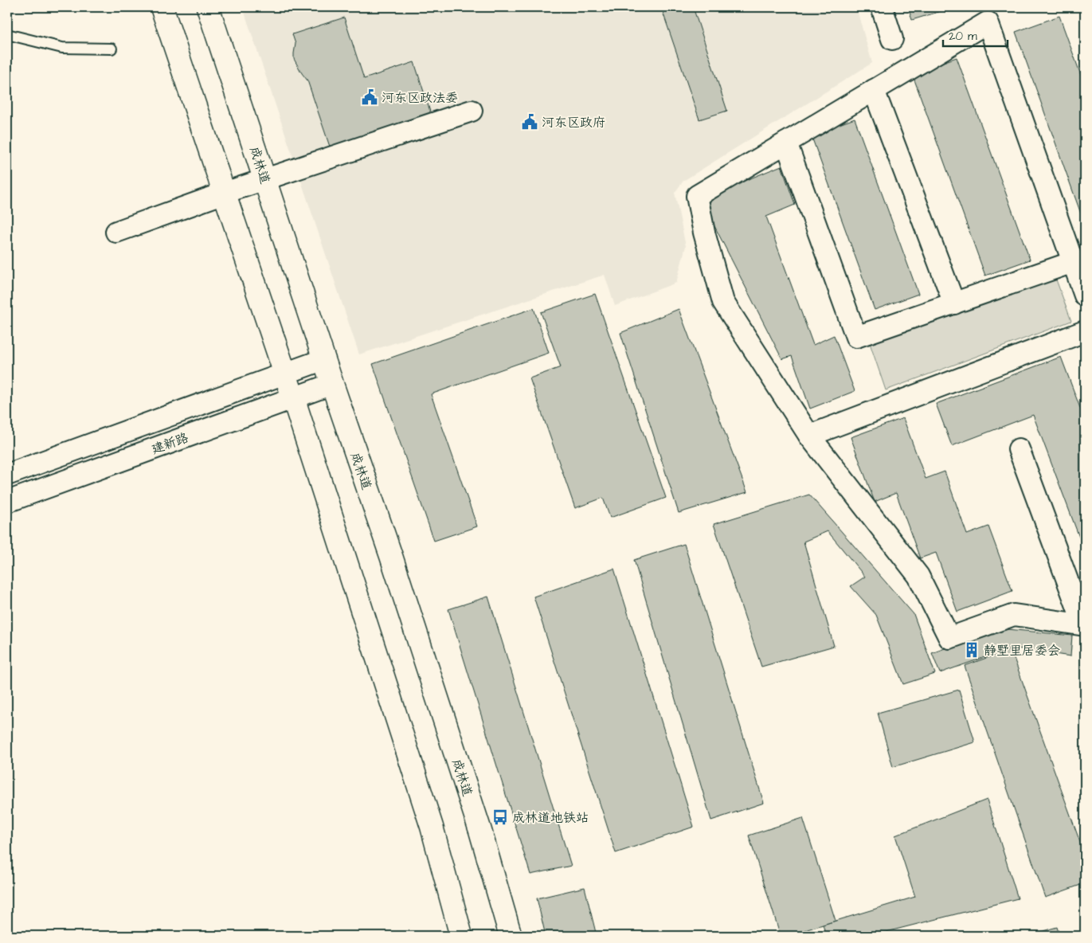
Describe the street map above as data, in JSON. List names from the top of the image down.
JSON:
{
  "streets": {
    "main road": ["成林道"],
    "street": ["建新路"]
  },
  "crossings": [
    ["成林道", "建新路"]
  ],
  "places": {
    "public building": ["河东区政法委", "河东区政府"],
    "building": ["静墅里居委会"],
    "bus stop": ["成林道地铁站"]
  },
  "scale_bar": "20 m"
}
